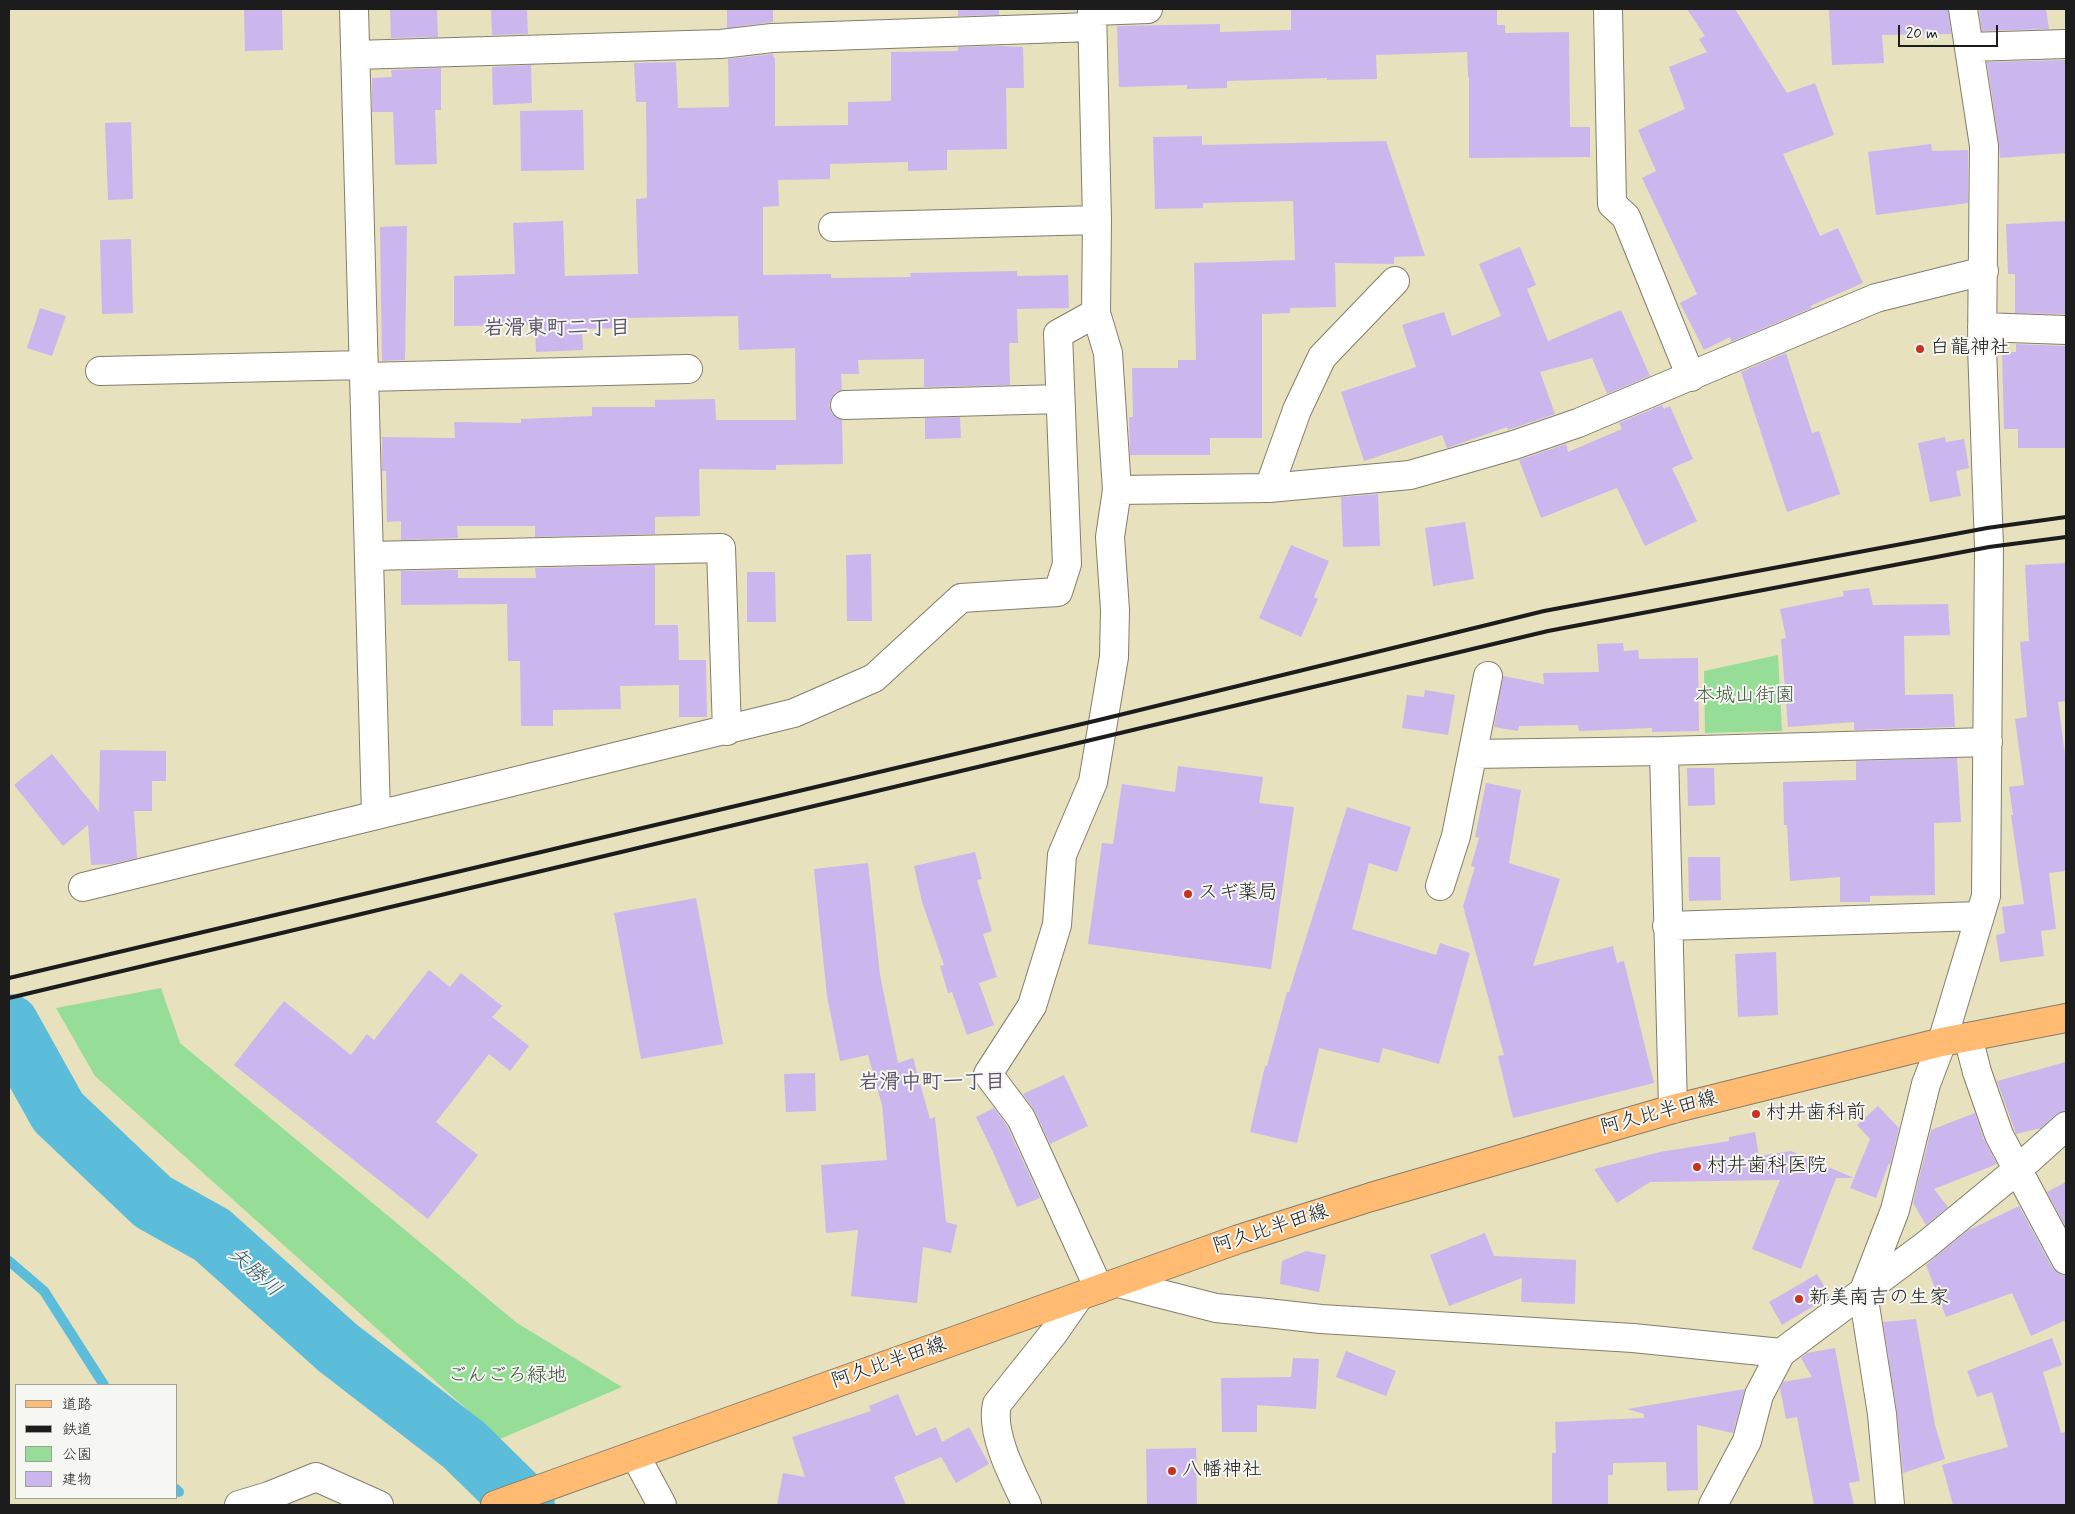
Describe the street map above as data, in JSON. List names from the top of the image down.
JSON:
{
  "streets": {
    "main road": ["阿久比半田線"]
  },
  "districts": ["岩滑東町二丁目", "岩滑中町一丁目"],
  "water": ["矢勝川"],
  "parks": ["本城山街園", "ごんごろ緑地"],
  "places": [
    "白龍神社",
    "スギ薬局",
    "村井歯科前",
    "村井歯科医院",
    "新美南吉の生家",
    "八幡神社"
  ],
  "legend": [
    "道路",
    "鉄道",
    "公園",
    "建物"
  ],
  "scale_bar": "20 m"
}
